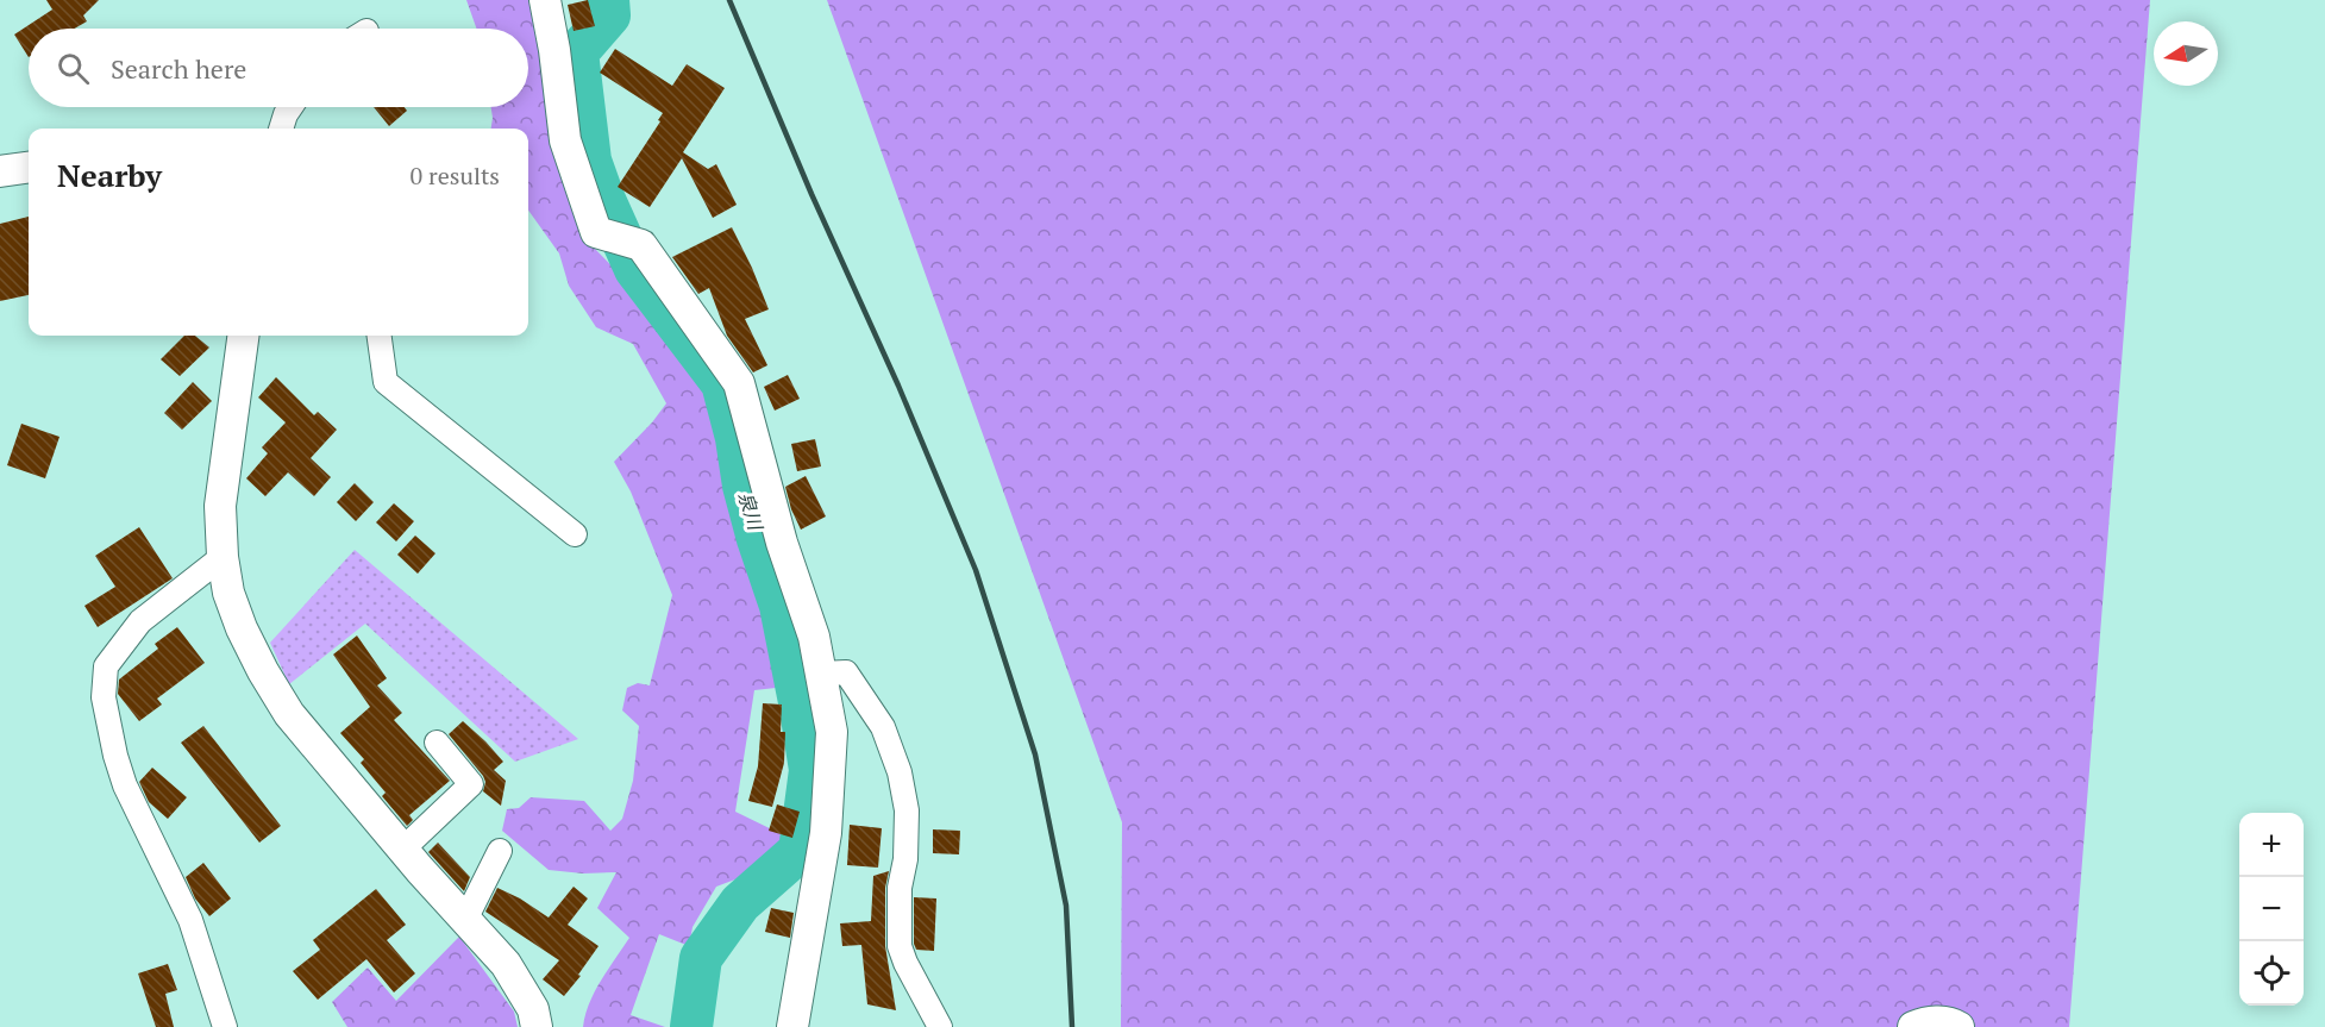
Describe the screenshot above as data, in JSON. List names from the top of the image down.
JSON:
{
  "water": ["泉川"],
  "north": "left",
  "page": {
    "search": "Search here",
    "heading": ["Nearby", "0 results"],
    "map_buttons": ["+", "−"]
  }
}
